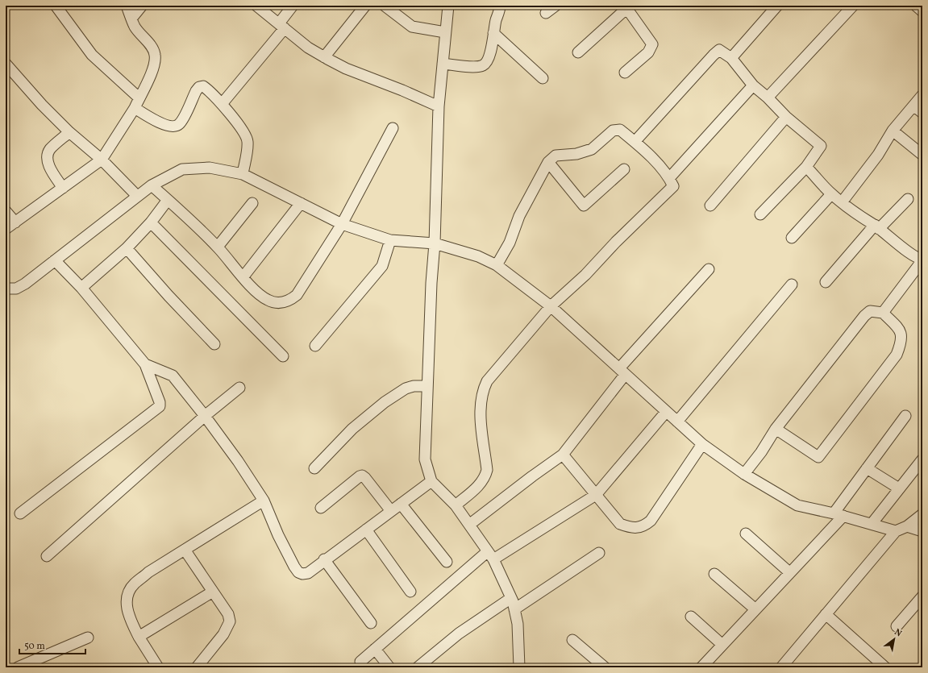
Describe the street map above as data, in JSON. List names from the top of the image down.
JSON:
{
  "scale_bar": "50 m",
  "north": "top right"
}
